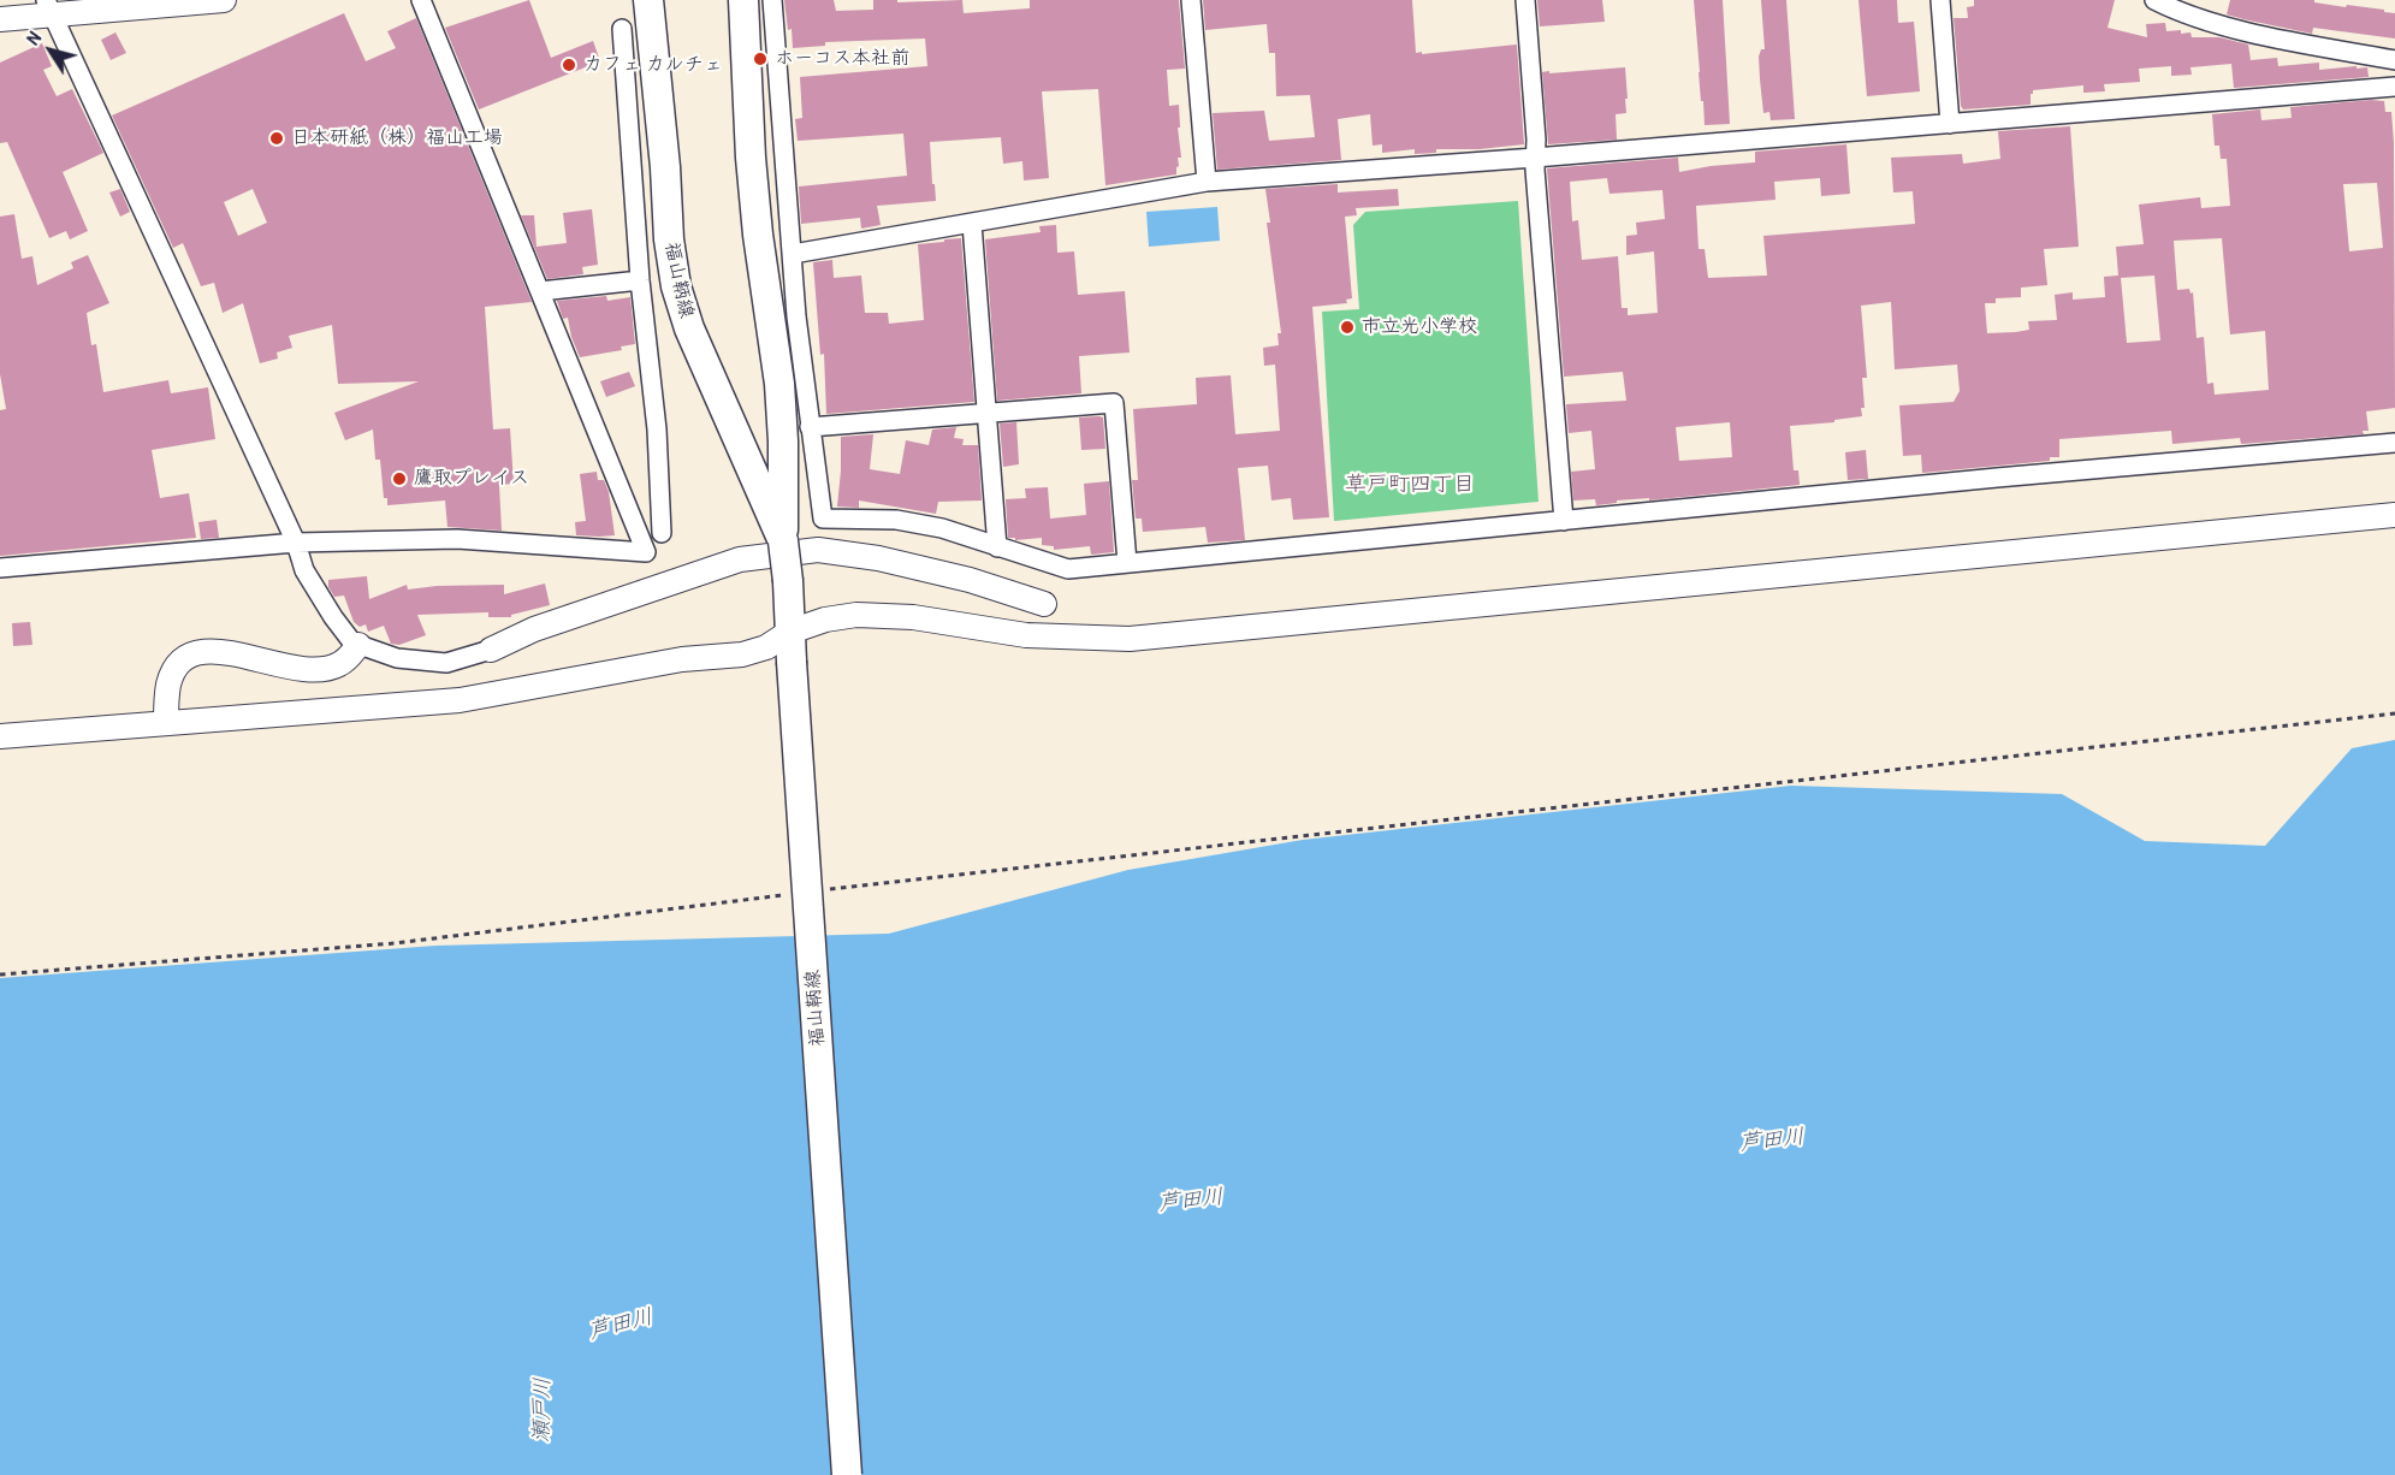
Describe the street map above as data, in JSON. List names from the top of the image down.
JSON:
{
  "streets": {
    "main road": ["福山鞆線"]
  },
  "districts": ["草戸町四丁目"],
  "water": ["芦田川", "瀬戸川"],
  "places": [
    "ホーコス本社前",
    "カフェ カルチェ",
    "日本研紙（株）福山工場",
    "市立光小学校",
    "鷹取プレイス"
  ],
  "north": "top left"
}
